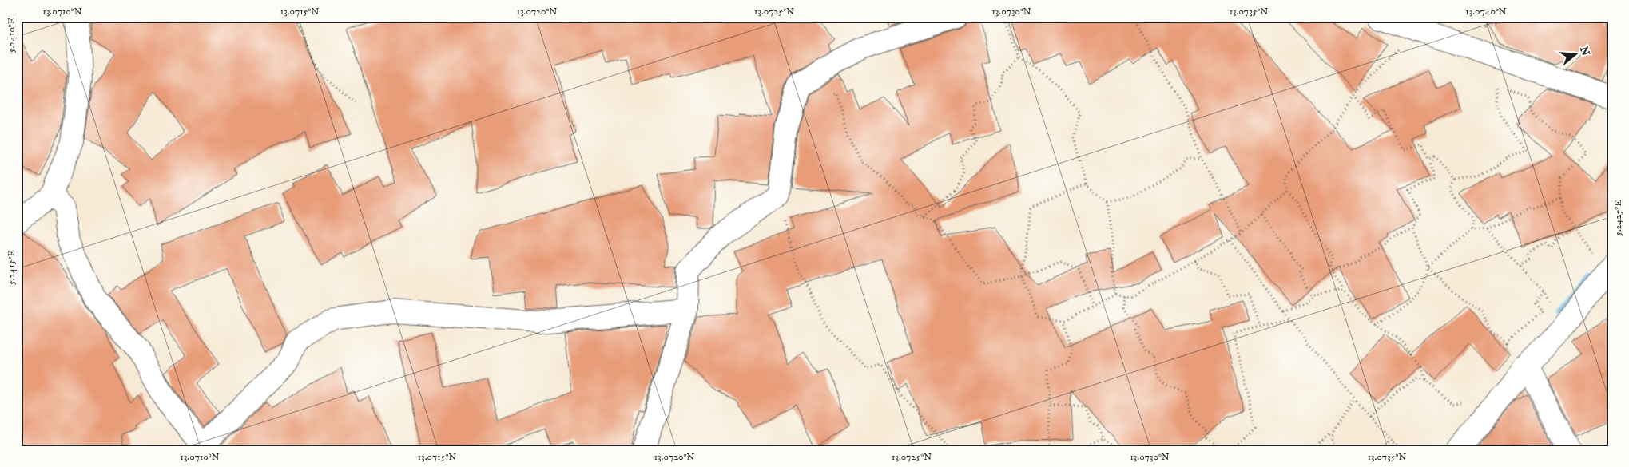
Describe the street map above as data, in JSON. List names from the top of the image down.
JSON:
{
  "north": "right",
  "coordinates": [
    "13.0710°N",
    "13.0715°N",
    "13.0720°N",
    "13.0725°N",
    "13.0730°N",
    "13.0735°N",
    "13.0740°N",
    "5.2410°E",
    "5.2425°E",
    "5.2415°E"
  ]
}
